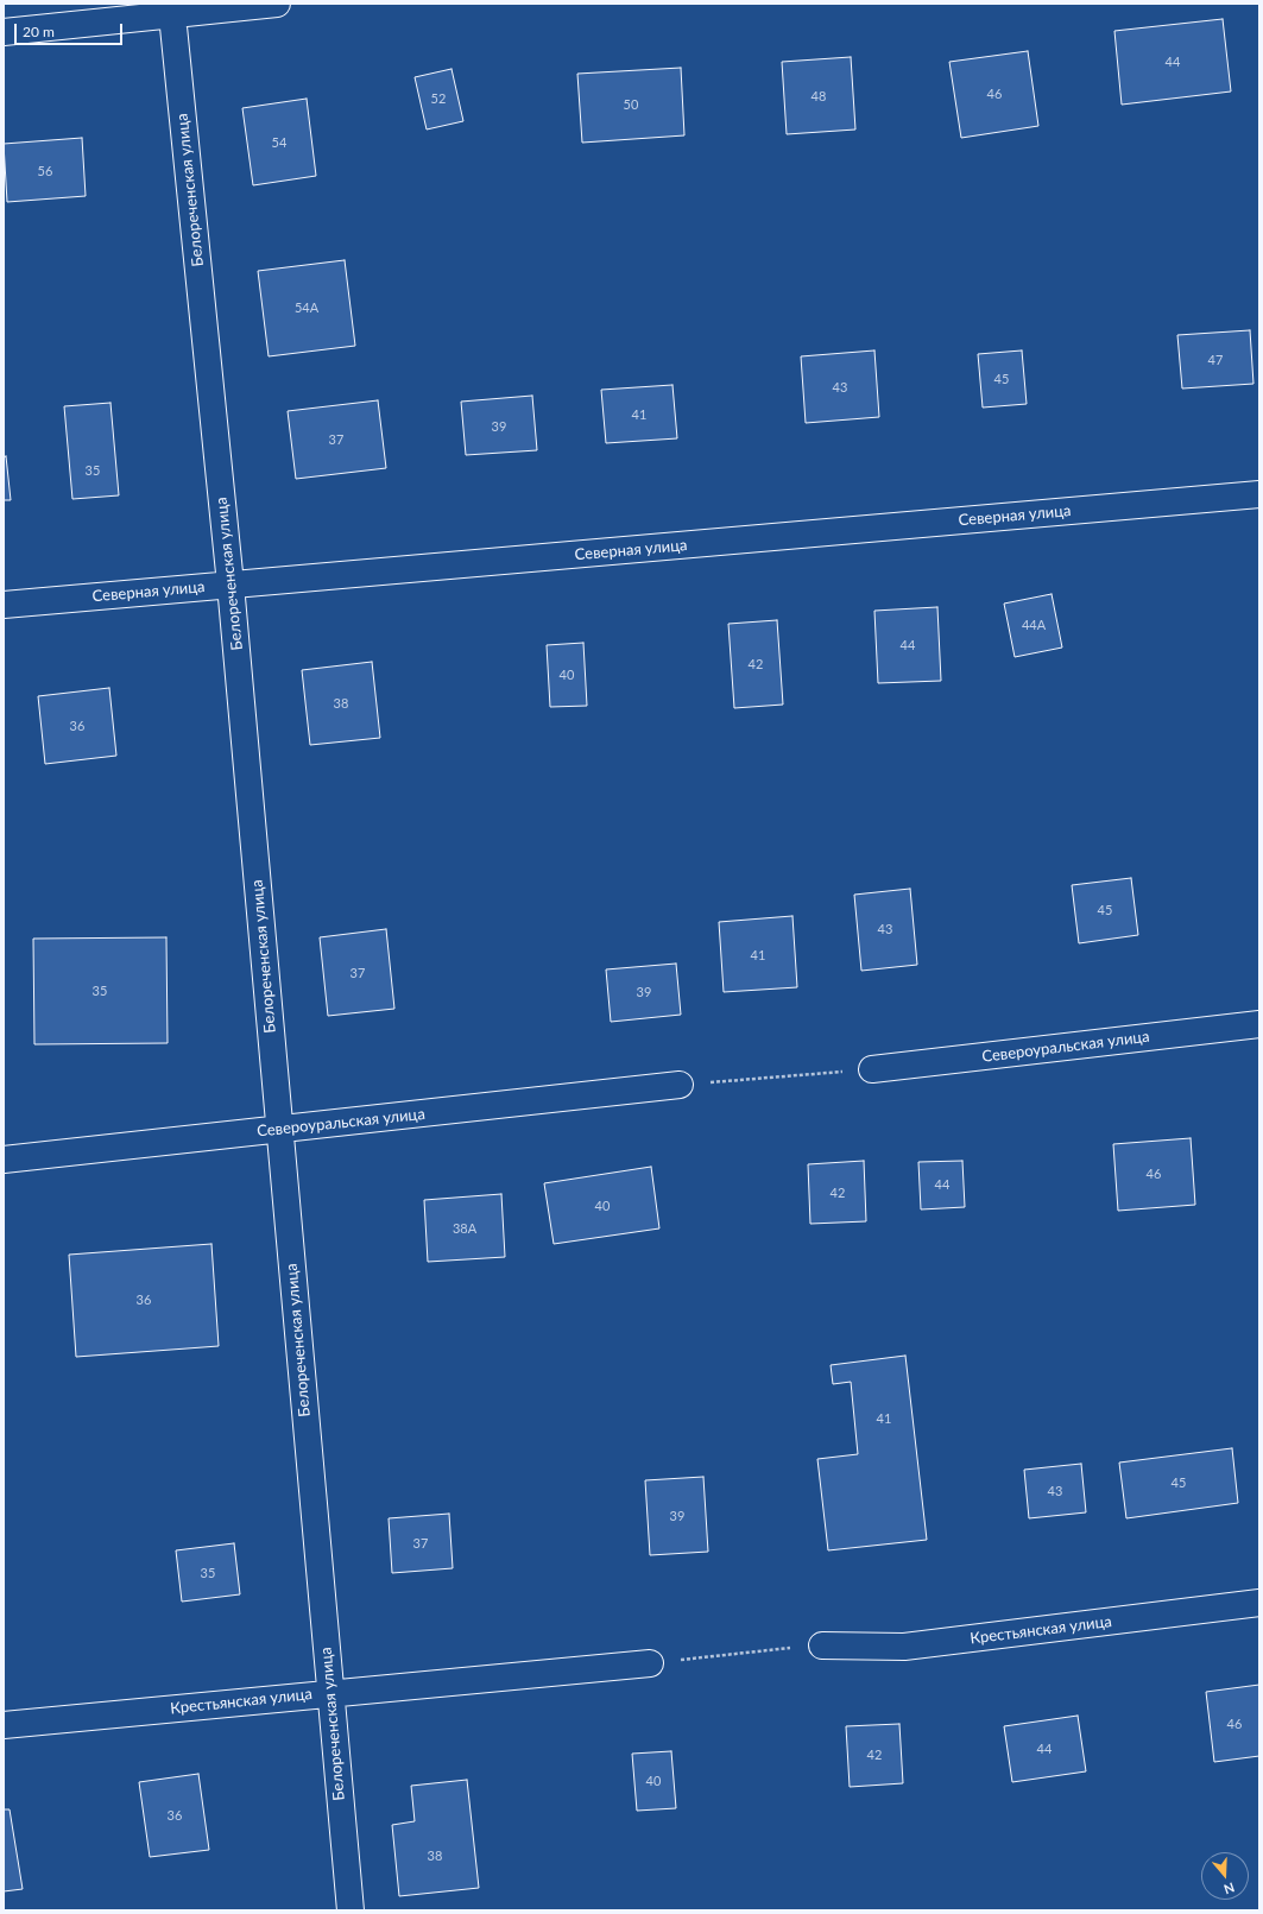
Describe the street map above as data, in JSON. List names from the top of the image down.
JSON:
{
  "streets": {
    "street": [
      "Белореченская улица",
      "Северная улица",
      "Североуральская улица",
      "Крестьянская улица"
    ]
  },
  "crossings": [
    ["Белореченская улица", "Северная улица"],
    ["Белореченская улица", "Североуральская улица"],
    ["Белореченская улица", "Крестьянская улица"]
  ],
  "house_numbers": [
    "44",
    "46",
    "48",
    "52",
    "50",
    "54",
    "56",
    "54А",
    "47",
    "45",
    "43",
    "41",
    "39",
    "37",
    "35",
    "44А",
    "44",
    "42",
    "40",
    "38",
    "36",
    "45",
    "43",
    "41",
    "37",
    "35",
    "39",
    "46",
    "44",
    "42",
    "40",
    "38А",
    "36",
    "41",
    "45",
    "43",
    "39",
    "37",
    "35",
    "46",
    "44",
    "42",
    "40",
    "36",
    "38"
  ],
  "scale_bar": "20 m",
  "north": "bottom"
}
